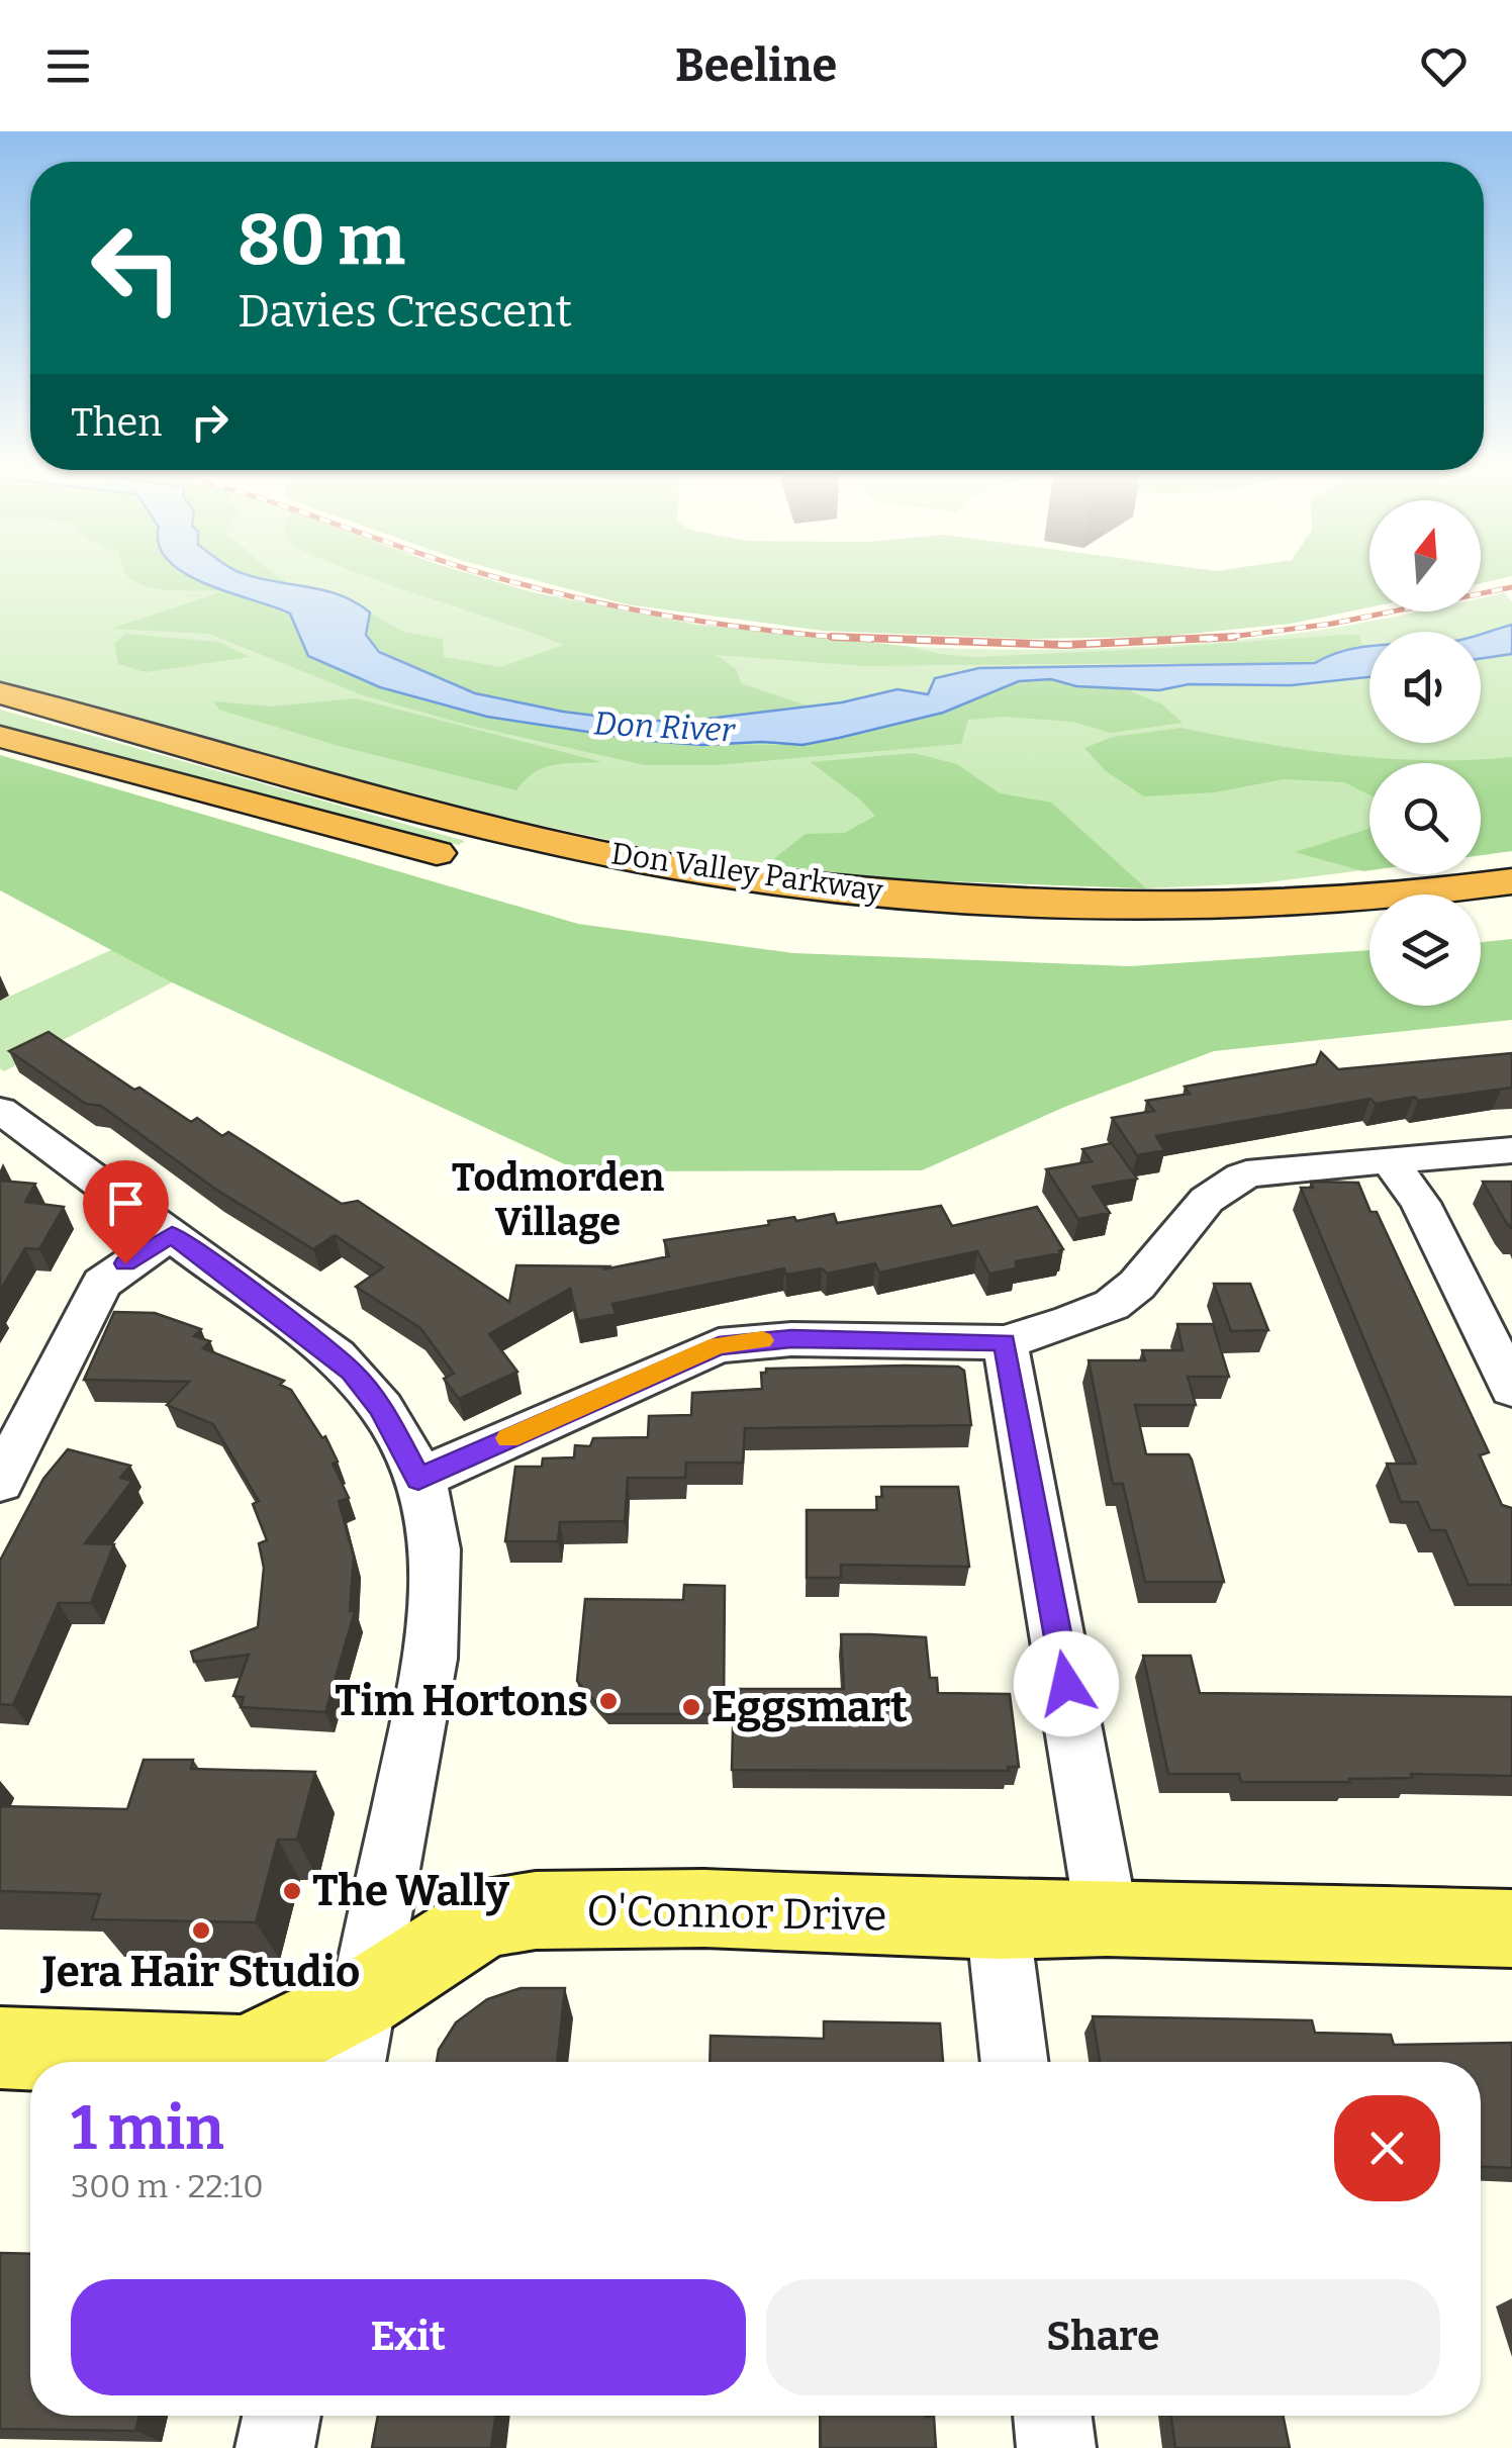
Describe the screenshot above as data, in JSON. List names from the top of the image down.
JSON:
{
  "streets": {
    "highway": ["Don Valley Parkway"],
    "main road": ["O'Connor Drive"]
  },
  "districts": ["Todmorden Village"],
  "water": ["Don River"],
  "places": [
    "Tim Hortons",
    "Eggsmart",
    "The Wally",
    "Jera Hair Studio"
  ],
  "north": "top",
  "page": {
    "header": "Beeline",
    "turn": ["80 m", "Davies Crescent"],
    "then": "Then",
    "heading": ["1 min", "300 m · 22:10"],
    "buttons": ["Exit", "Share"]
  }
}
